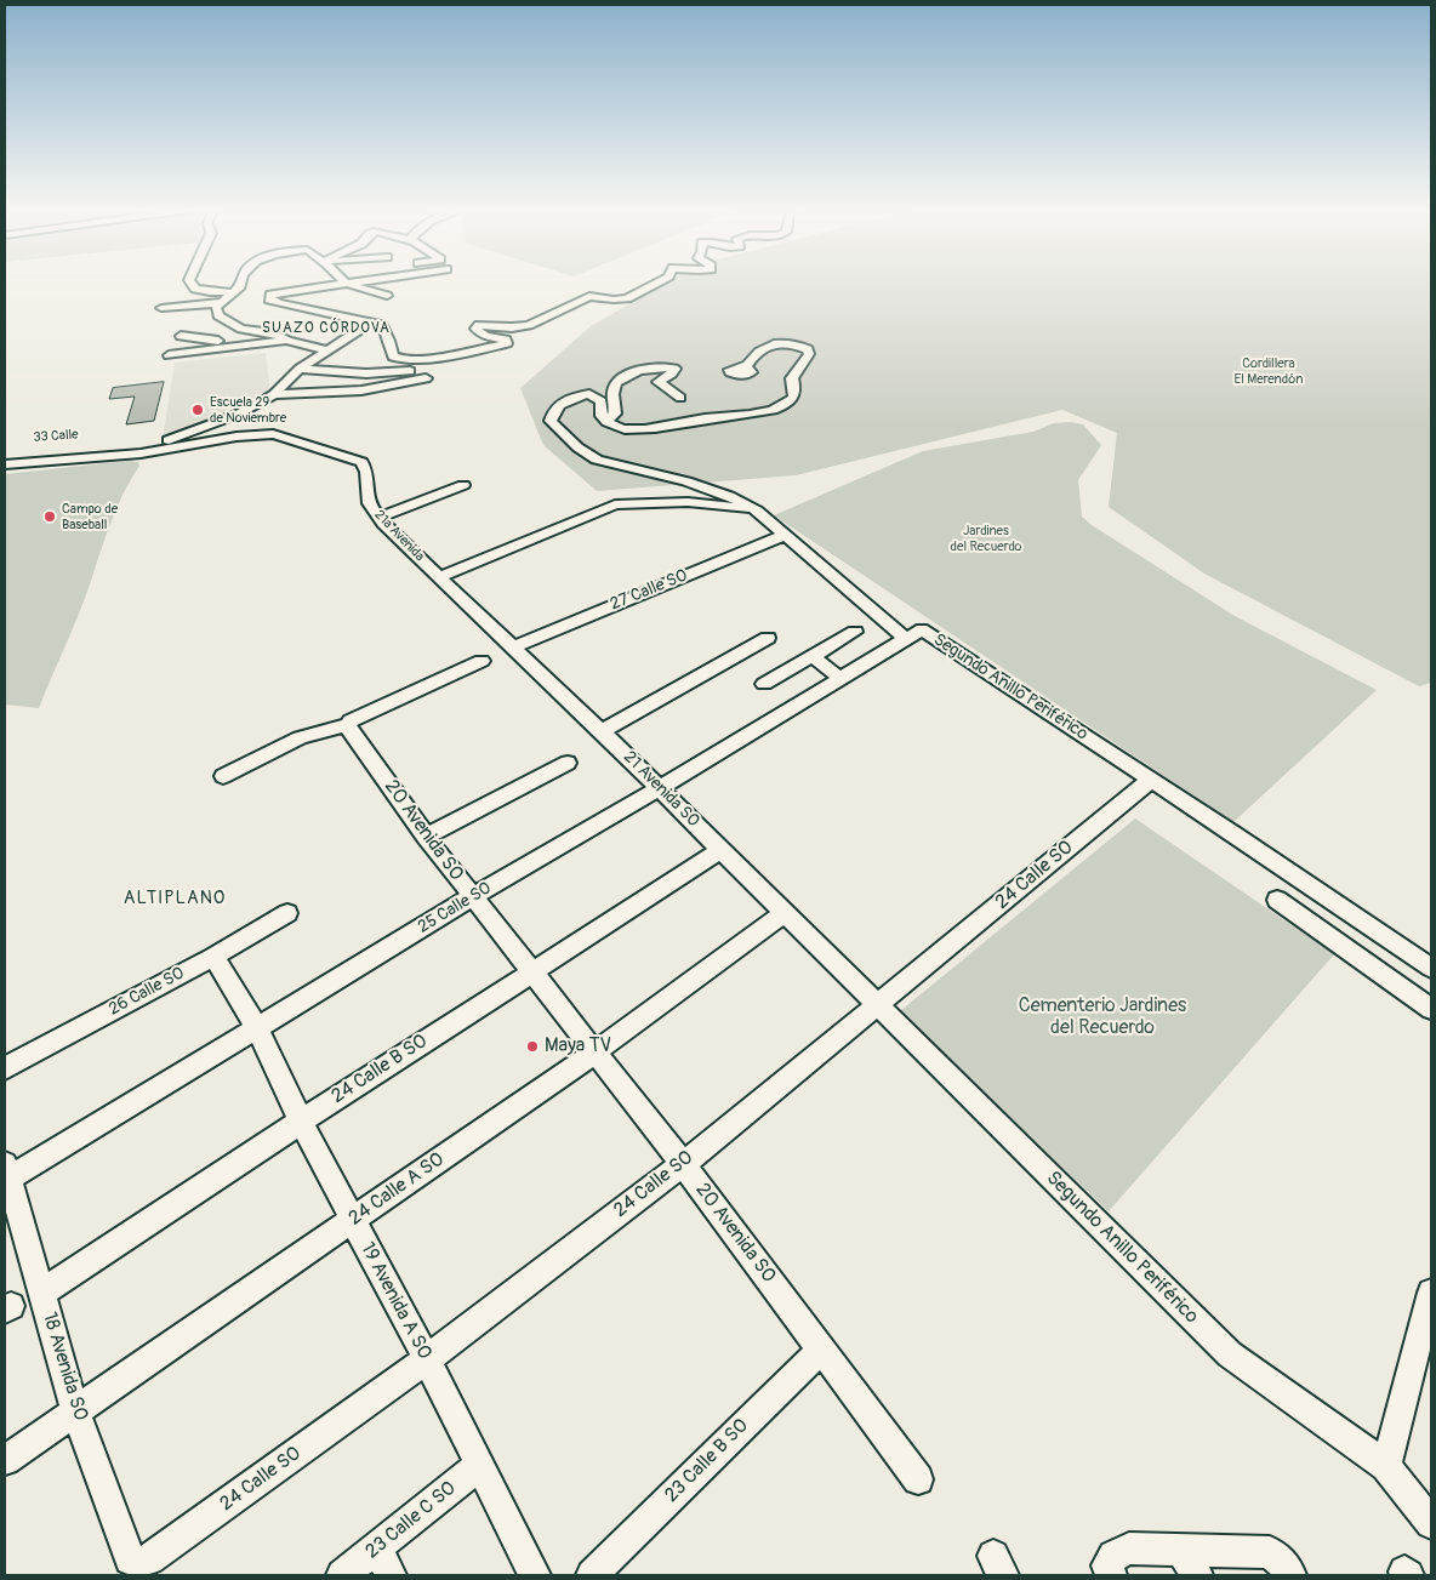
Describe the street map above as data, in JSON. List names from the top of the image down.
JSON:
{
  "streets": {
    "street": [
      "33 Calle",
      "21a Avenida",
      "27 Calle SO",
      "Segundo Anillo Periférico",
      "21 Avenida SO",
      "20 Avenida SO",
      "24 Calle SO",
      "25 Calle SO",
      "26 Calle SO",
      "24 Calle B SO",
      "24 Calle A SO",
      "19 Avenida A SO",
      "18 Avenida SO",
      "23 Calle B SO",
      "23 Calle C SO"
    ]
  },
  "crossings": [
    ["21a Avenida", "21 Avenida SO"],
    ["27 Calle SO", "Segundo Anillo Periférico"],
    ["27 Calle SO", "21 Avenida SO"],
    ["Segundo Anillo Periférico", "21 Avenida SO"],
    ["Segundo Anillo Periférico", "24 Calle SO"],
    ["Segundo Anillo Periférico", "25 Calle SO"],
    ["21 Avenida SO", "24 Calle SO"],
    ["21 Avenida SO", "25 Calle SO"],
    ["21 Avenida SO", "24 Calle B SO"],
    ["21 Avenida SO", "24 Calle A SO"],
    ["20 Avenida SO", "24 Calle SO"],
    ["20 Avenida SO", "25 Calle SO"],
    ["20 Avenida SO", "24 Calle B SO"],
    ["20 Avenida SO", "24 Calle A SO"],
    ["20 Avenida SO", "23 Calle B SO"],
    ["24 Calle SO", "19 Avenida A SO"],
    ["24 Calle SO", "18 Avenida SO"],
    ["25 Calle SO", "19 Avenida A SO"],
    ["25 Calle SO", "18 Avenida SO"],
    ["26 Calle SO", "19 Avenida A SO"],
    ["24 Calle B SO", "19 Avenida A SO"],
    ["24 Calle B SO", "18 Avenida SO"],
    ["24 Calle A SO", "19 Avenida A SO"],
    ["24 Calle A SO", "18 Avenida SO"],
    ["19 Avenida A SO", "23 Calle C SO"]
  ],
  "districts": ["SUAZO CÓRDOVA", "ALTIPLANO"],
  "parks": ["Cordillera El Merendón", "Jardines del Recuerdo", "Cementerio Jardines del Recuerdo"],
  "places": ["Escuela 29 de Noviembre", "Campo de Baseball", "Maya TV"]
}
